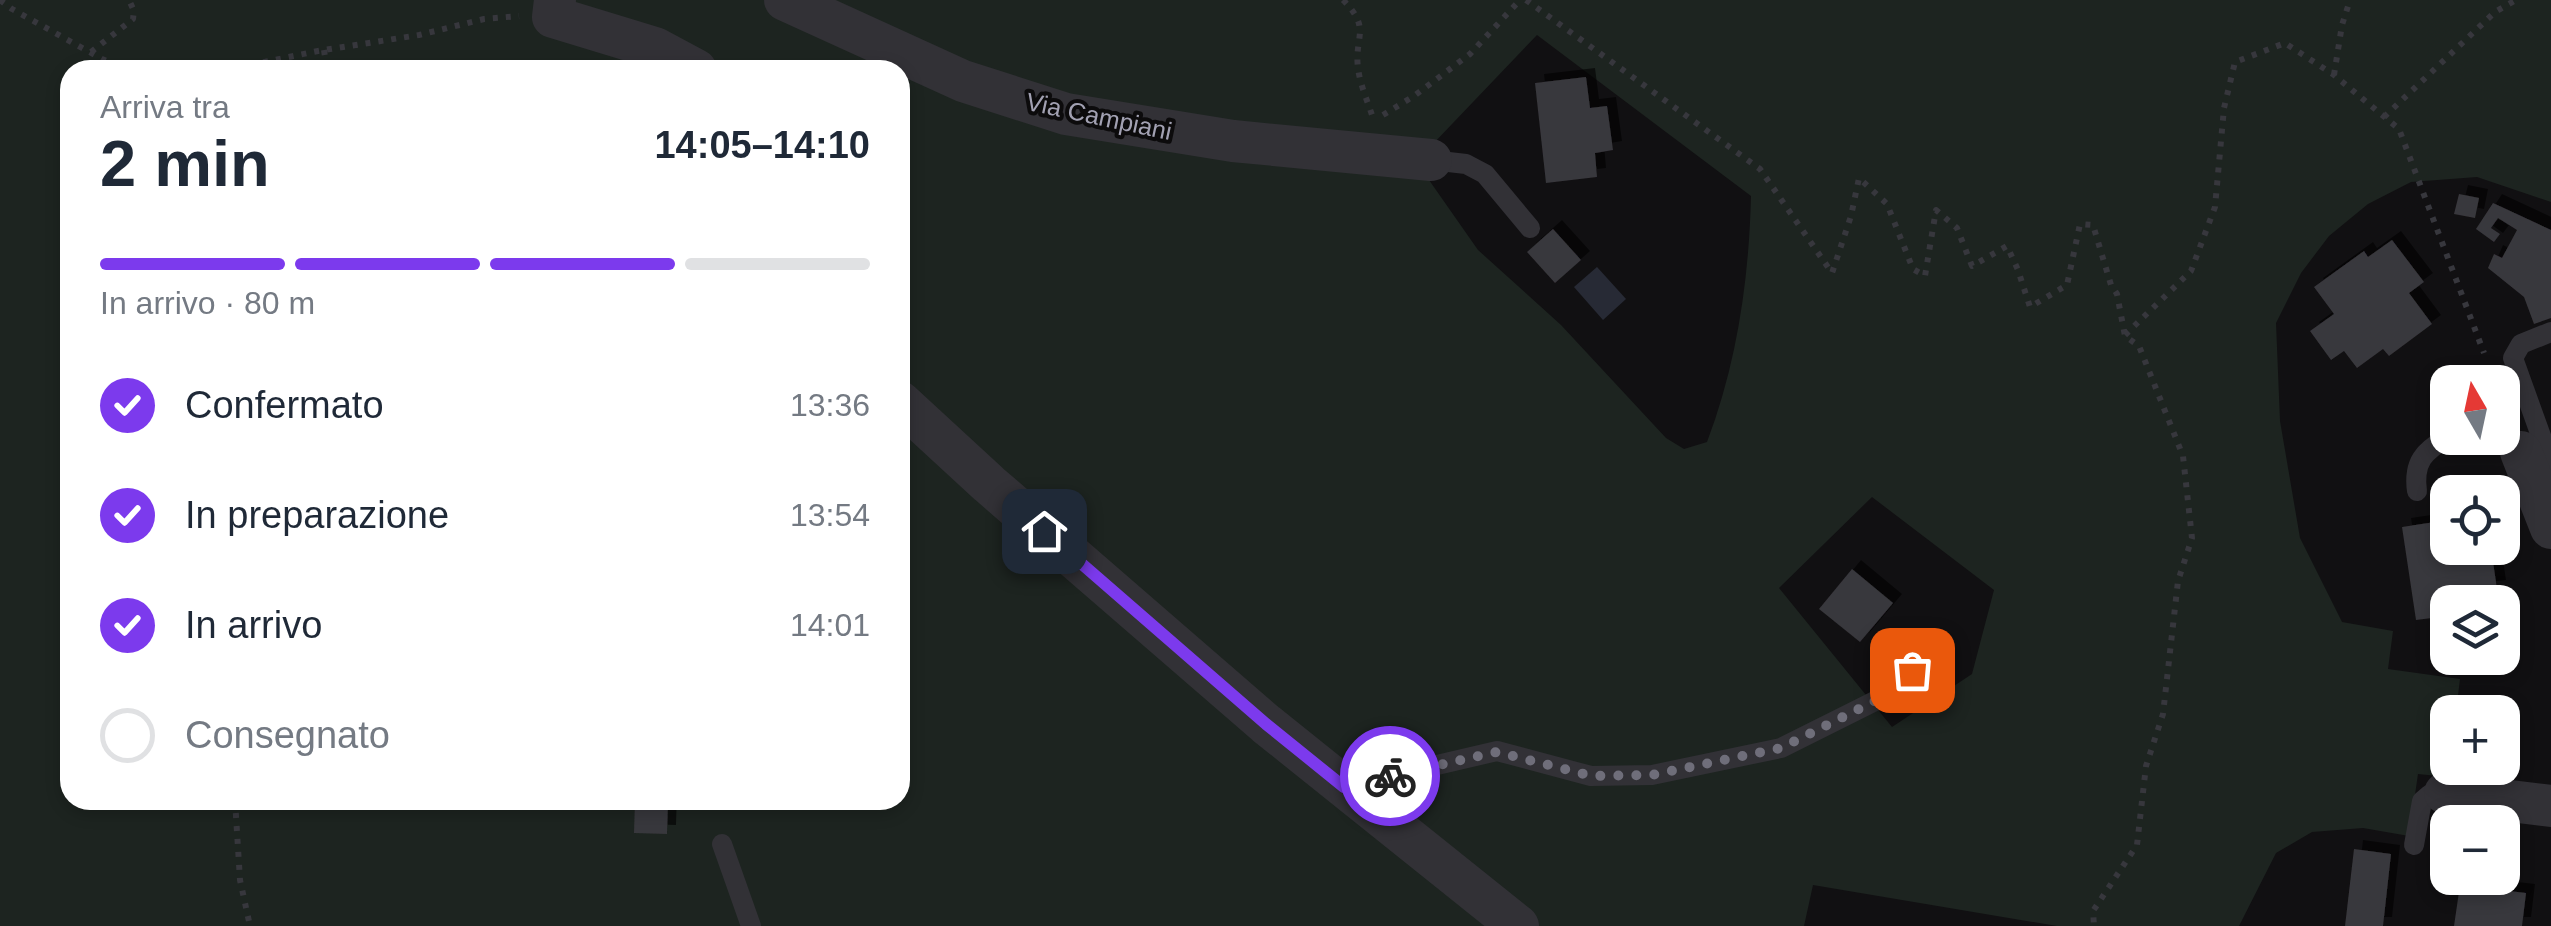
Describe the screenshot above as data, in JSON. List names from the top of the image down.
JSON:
{
  "streets": {
    "street": ["Via Campiani"]
  },
  "north": "top",
  "page": {
    "heading": ["2 min", "Arriva tra", "14:05–14:10"],
    "bar": "In arrivo · 80 m",
    "list": [
      ["Confermato", "13:36"],
      ["In preparazione", "13:54"],
      ["In arrivo", "14:01"],
      "Consegnato"
    ],
    "map_buttons": ["+", "−"]
  }
}
